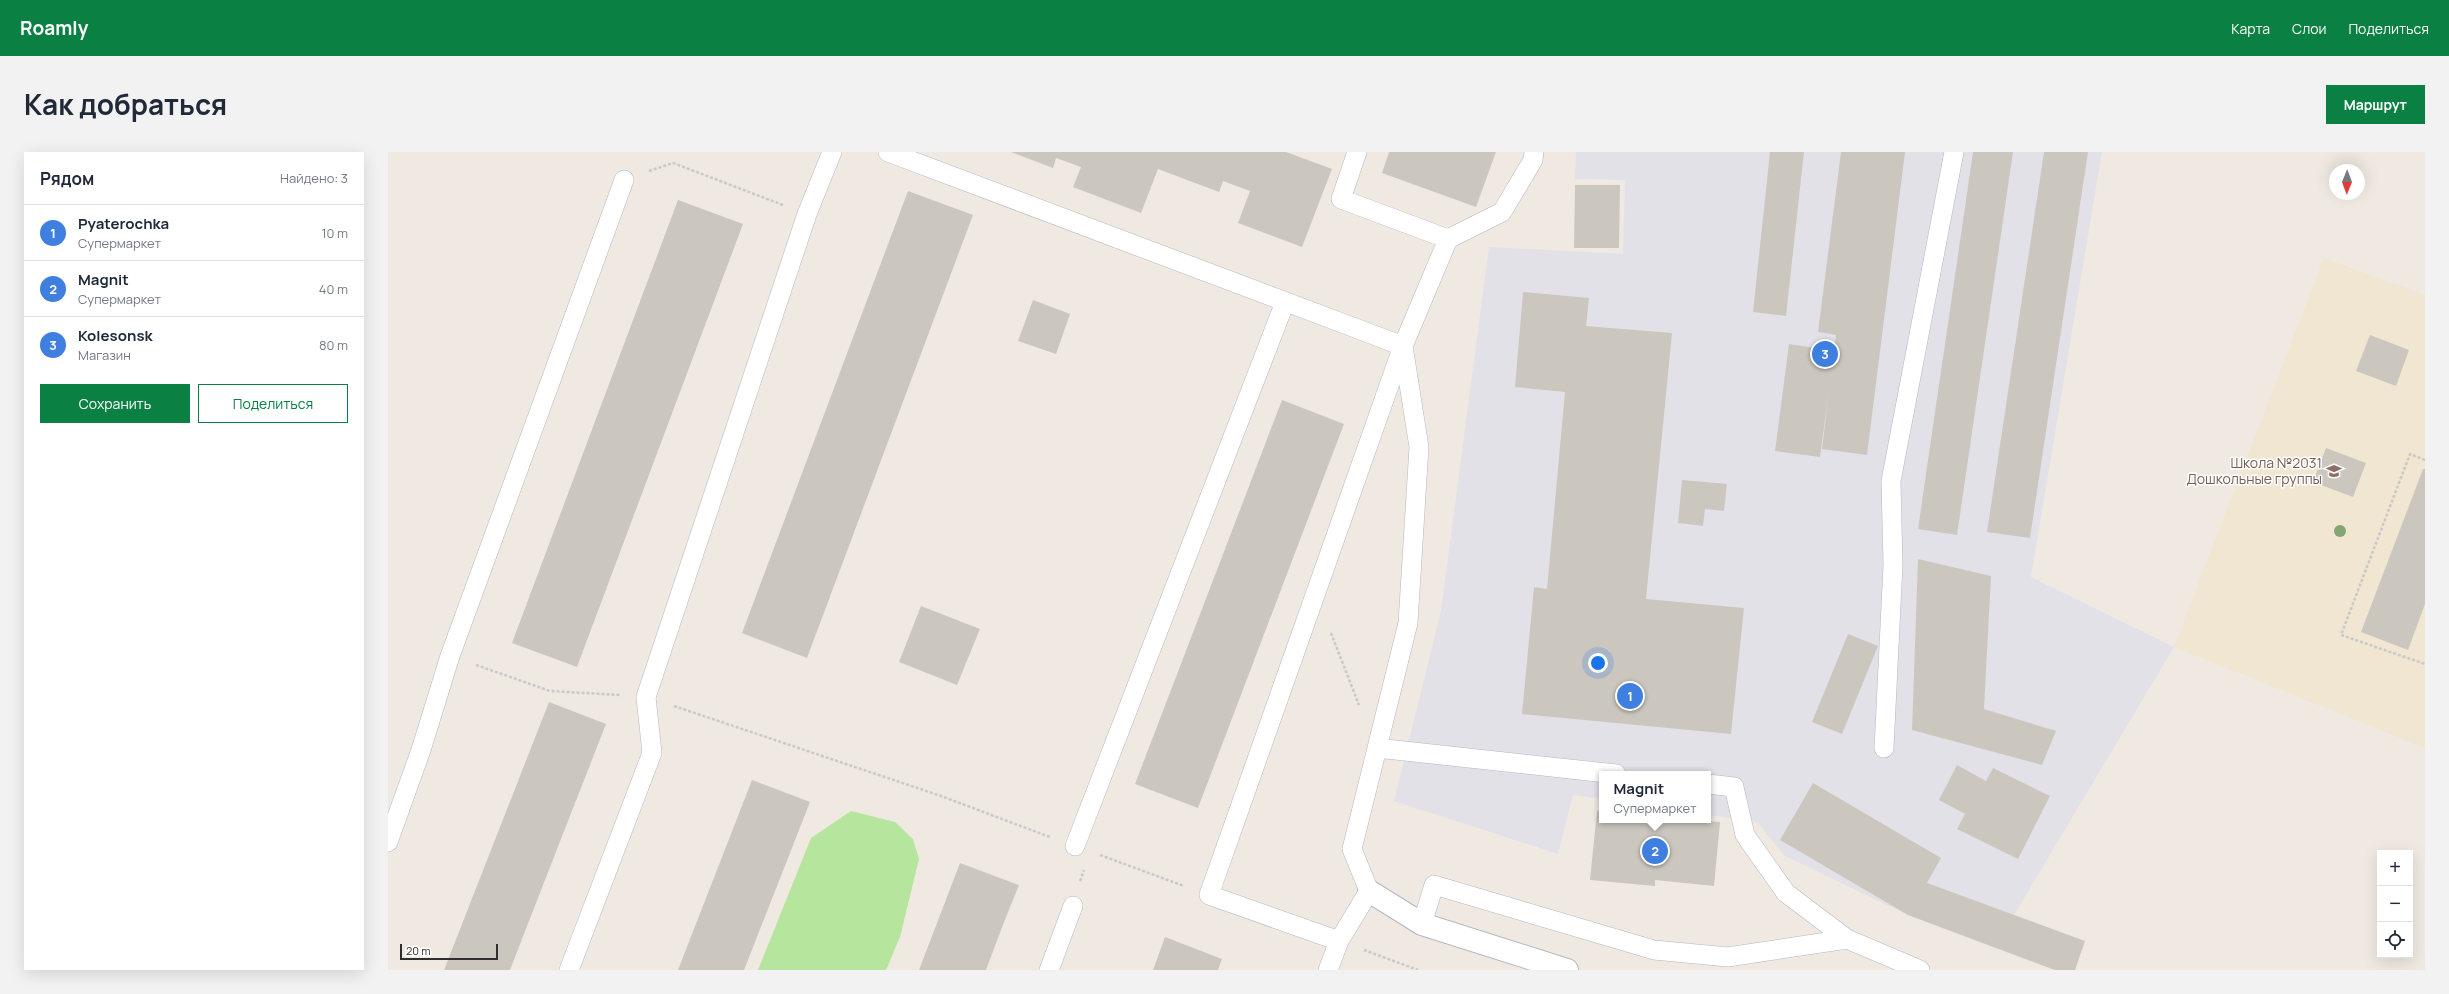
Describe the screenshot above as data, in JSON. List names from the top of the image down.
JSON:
{
  "places": {
    "school or university": ["Школа №2031 Дошкольные группы"]
  },
  "scale_bar": "20 m",
  "north": "bottom",
  "page": {
    "header": "Roamly",
    "nav": ["Карта", "Слои", "Поделиться"],
    "title": "Как добраться",
    "buttons": [
      "Маршрут",
      ["Сохранить", "Поделиться"]
    ],
    "heading": ["Рядом", "Найдено: 3"],
    "list": [
      {
        "mark": "1",
        "name": "Pyaterochka",
        "note": "Супермаркет",
        "value": "10 m"
      },
      {
        "mark": "2",
        "name": "Magnit",
        "note": "Супермаркет",
        "value": "40 m"
      },
      {
        "mark": "3",
        "name": "Kolesonsk",
        "note": "Магазин",
        "value": "80 m"
      }
    ],
    "pins": ["3", "1", "2"],
    "popup": ["Magnit", "Супермаркет"],
    "map_buttons": ["+", "−"],
    "scale": "20 m"
  }
}
